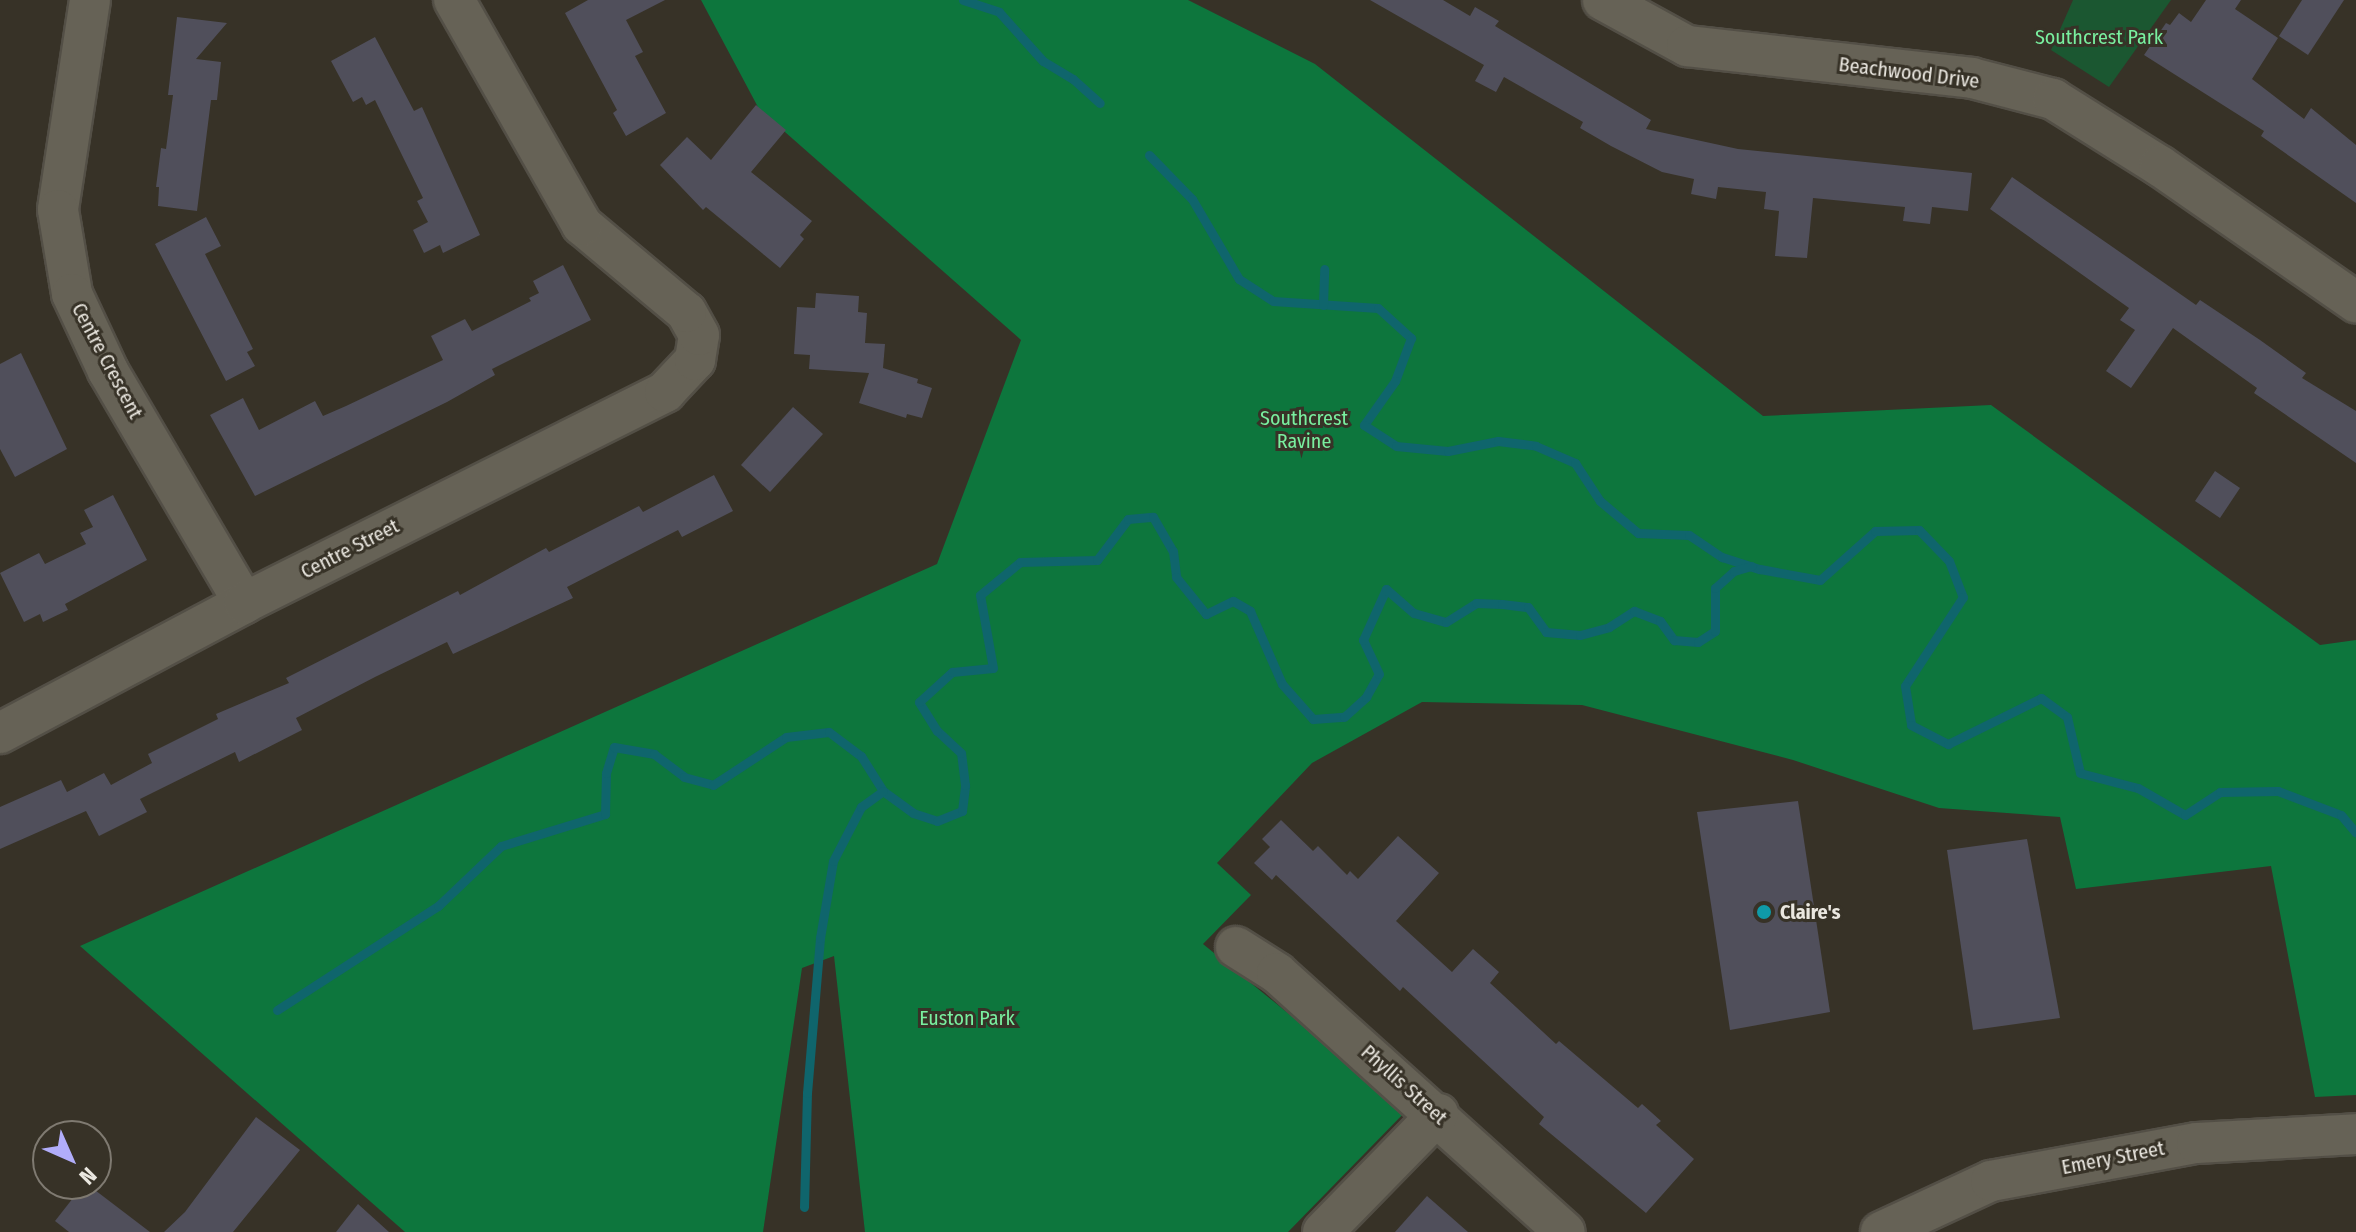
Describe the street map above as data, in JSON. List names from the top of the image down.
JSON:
{
  "streets": {
    "street": [
      "Beachwood Drive",
      "Centre Crescent",
      "Centre Street",
      "Phyllis Street",
      "Emery Street"
    ]
  },
  "crossings": [
    ["Centre Crescent", "Centre Street"]
  ],
  "parks": ["Southcrest Park", "Southcrest Ravine", "Euston Park"],
  "places": ["Claire's"],
  "north": "bottom right"
}
